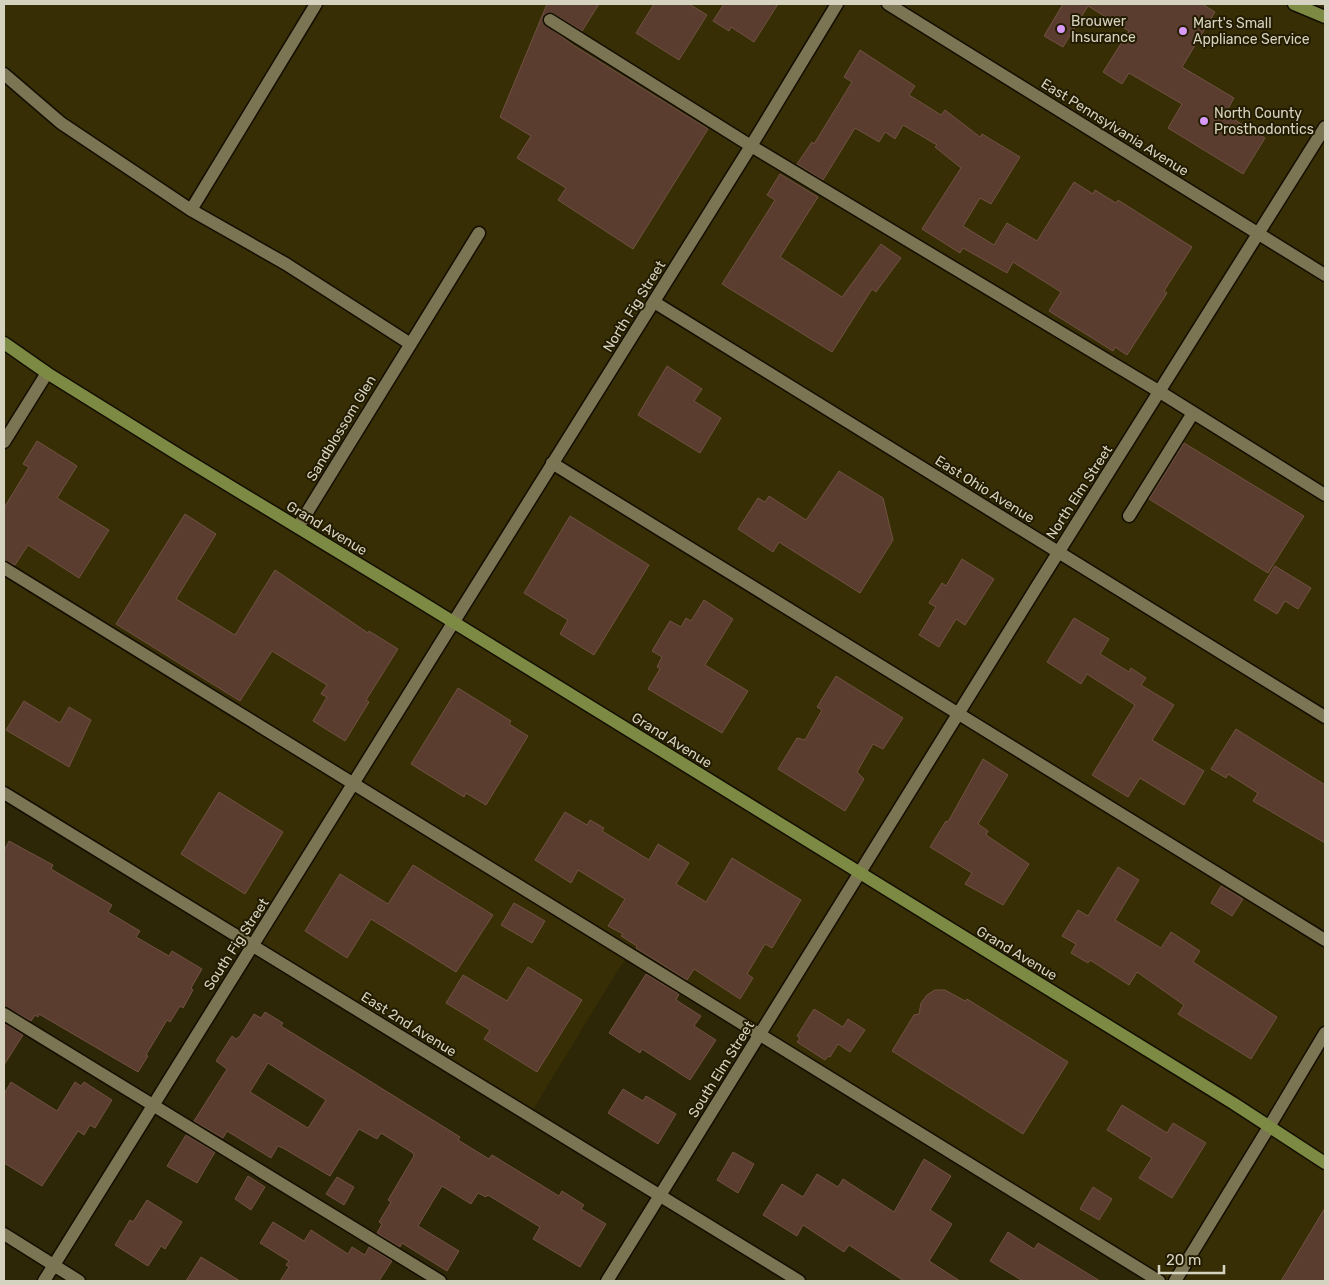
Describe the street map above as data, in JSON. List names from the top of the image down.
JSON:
{
  "streets": {
    "main road": ["Grand Avenue"],
    "street": [
      "East Pennsylvania Avenue",
      "North Fig Street",
      "Sandblossom Glen",
      "East Ohio Avenue",
      "North Elm Street",
      "South Fig Street",
      "East 2nd Avenue",
      "South Elm Street"
    ]
  },
  "crossings": [
    ["East Pennsylvania Avenue", "North Elm Street"],
    ["North Fig Street", "East Ohio Avenue"],
    ["North Fig Street", "Grand Avenue"],
    ["North Fig Street", "South Fig Street"],
    ["Sandblossom Glen", "Grand Avenue"],
    ["East Ohio Avenue", "North Elm Street"],
    ["North Elm Street", "Grand Avenue"],
    ["North Elm Street", "South Elm Street"],
    ["Grand Avenue", "South Fig Street"],
    ["Grand Avenue", "South Elm Street"],
    ["South Fig Street", "East 2nd Avenue"],
    ["East 2nd Avenue", "South Elm Street"]
  ],
  "places": ["Brouwer Insurance", "Mart's Small Appliance Service", "North County Prosthodontics"],
  "scale_bar": "20 m"
}
